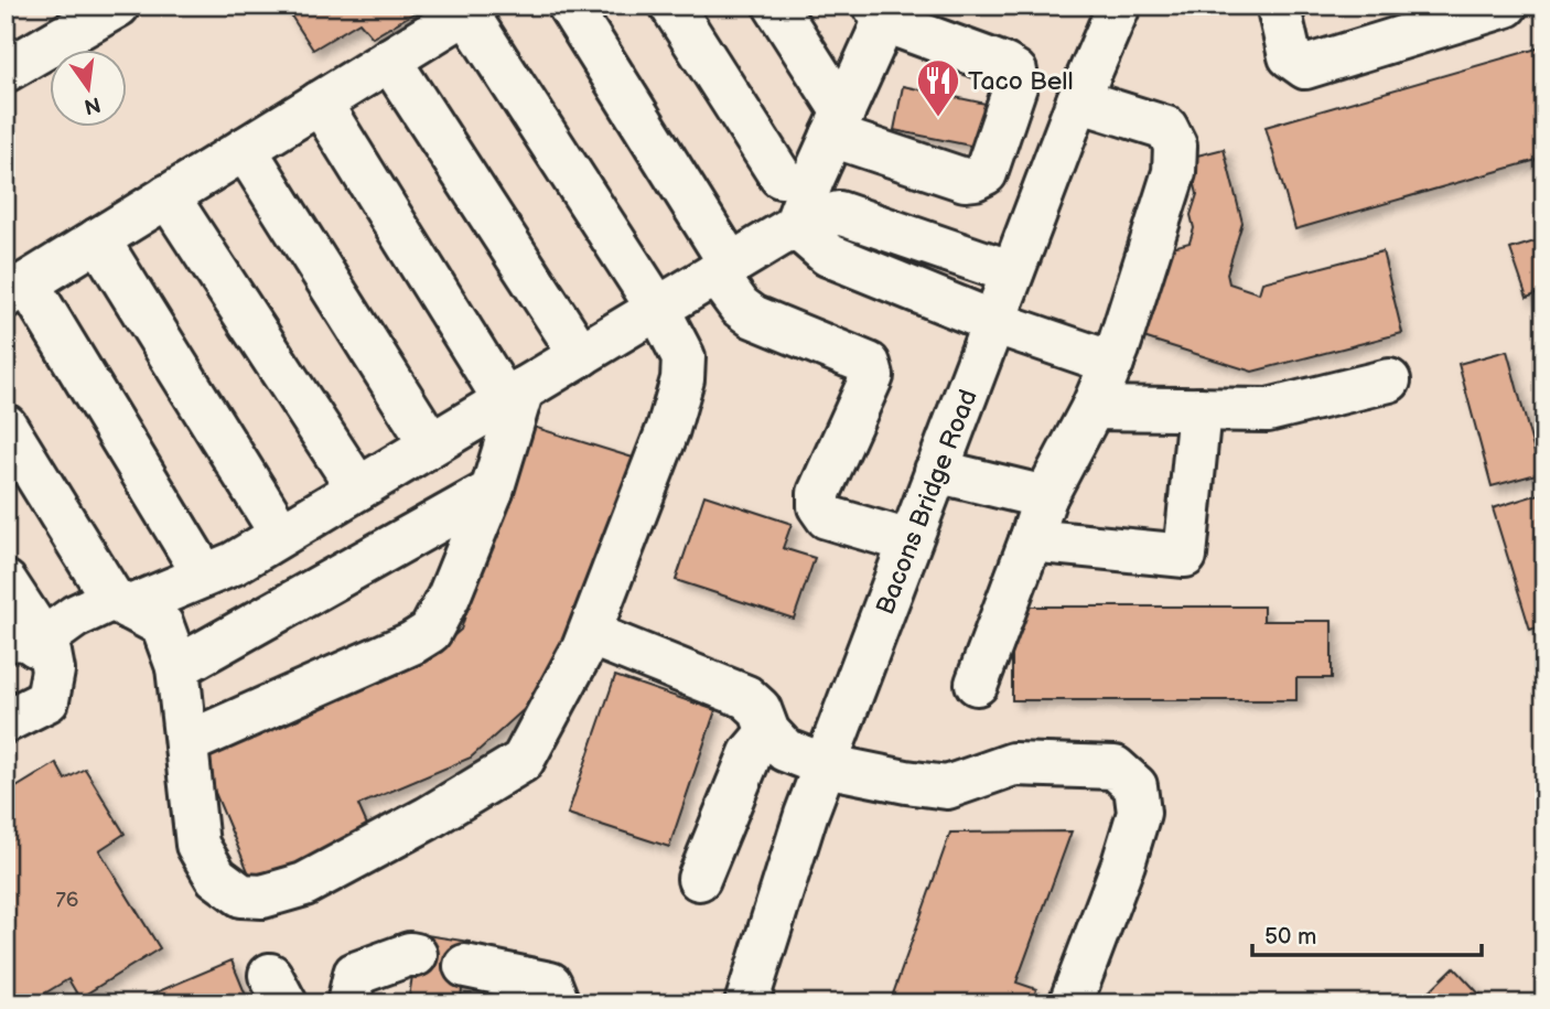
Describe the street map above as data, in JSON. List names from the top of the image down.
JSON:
{
  "streets": {
    "main road": ["Bacons Bridge Road"]
  },
  "places": {
    "restaurant": ["Taco Bell"]
  },
  "house_numbers": ["76"],
  "scale_bar": "50 m",
  "north": "bottom"
}
